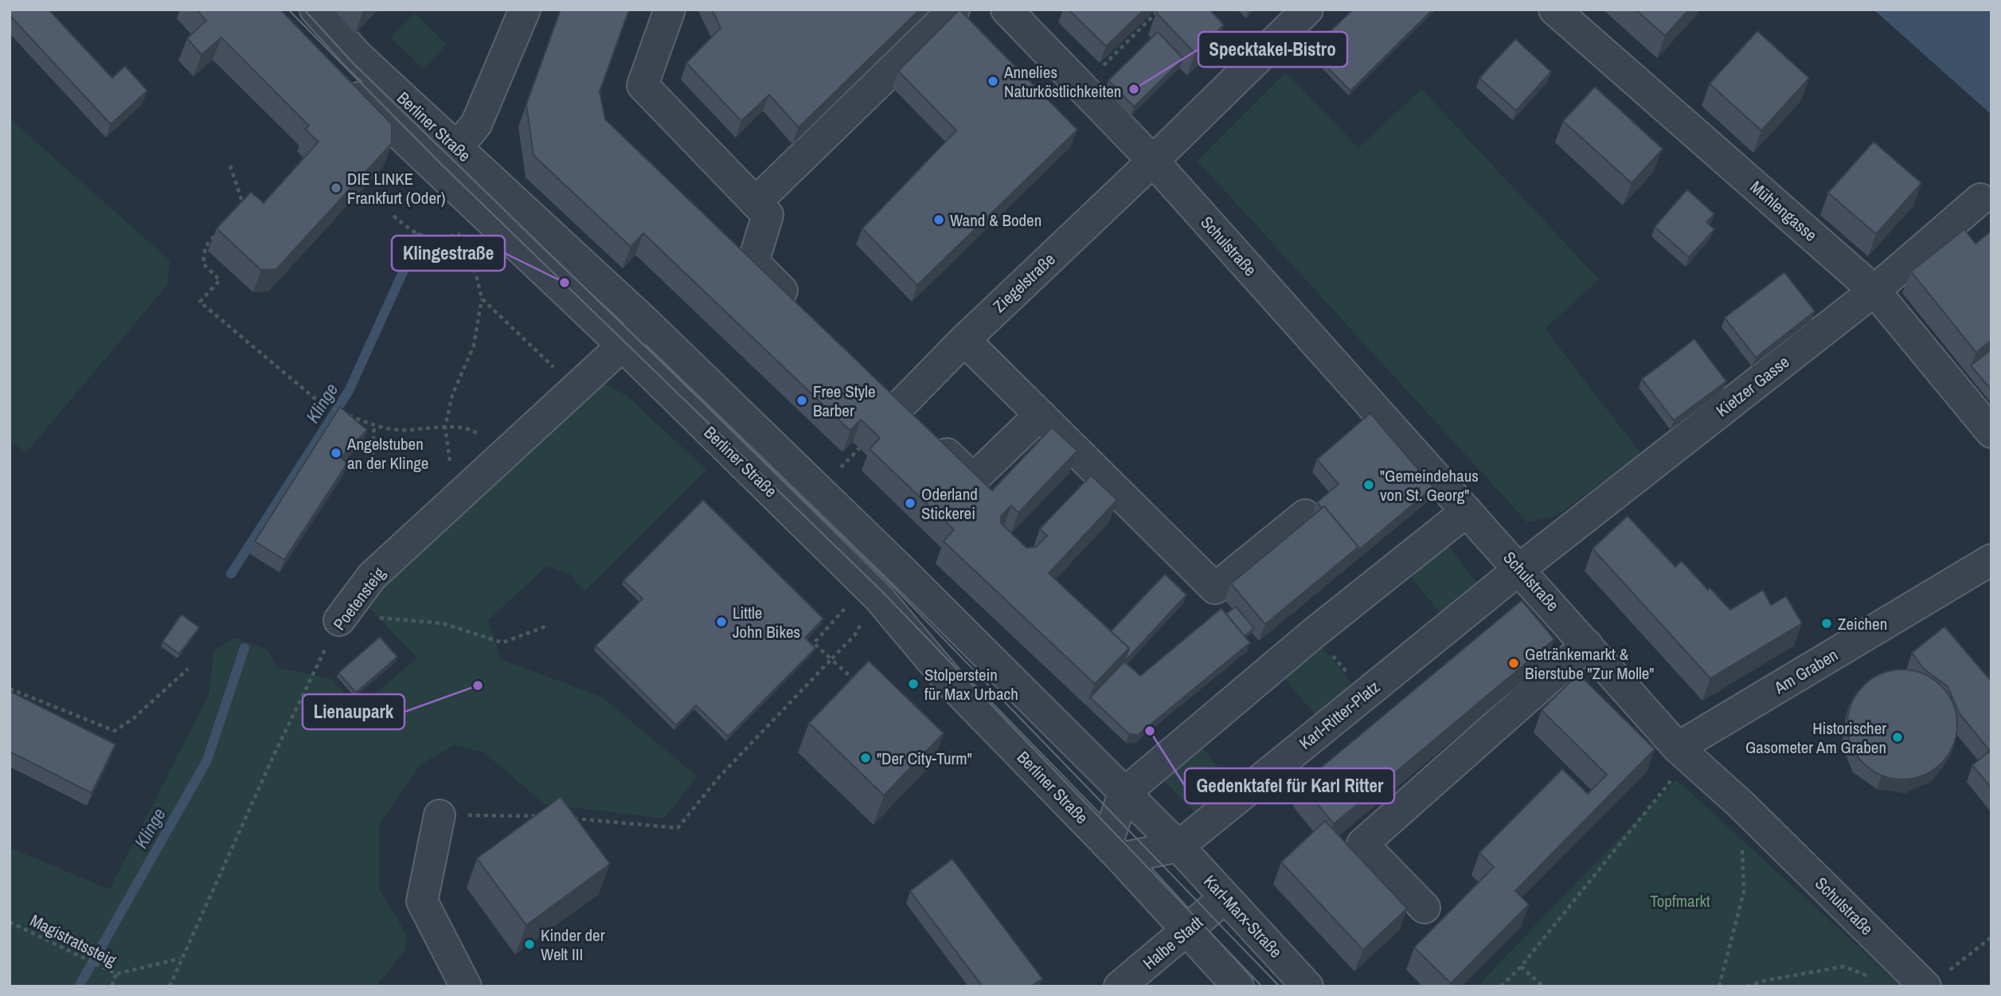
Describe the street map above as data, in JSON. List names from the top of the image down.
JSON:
{
  "streets": {
    "street": [
      "Berliner Straße",
      "Mühlengasse",
      "Schulstraße",
      "Ziegelstraße",
      "Kietzer Gasse",
      "Poetensteig",
      "Am Graben",
      "Karl-Ritter-Platz",
      "Karl-Marx-Straße",
      "Halbe Stadt"
    ],
    "path": ["Magistratssteig"]
  },
  "crossings": [
    ["Berliner Straße", "Poetensteig"],
    ["Berliner Straße", "Karl-Ritter-Platz"],
    ["Berliner Straße", "Karl-Marx-Straße"],
    ["Berliner Straße", "Halbe Stadt"],
    ["Mühlengasse", "Kietzer Gasse"],
    ["Schulstraße", "Ziegelstraße"],
    ["Schulstraße", "Kietzer Gasse"],
    ["Schulstraße", "Am Graben"],
    ["Schulstraße", "Karl-Ritter-Platz"],
    ["Kietzer Gasse", "Karl-Ritter-Platz"],
    ["Karl-Ritter-Platz", "Karl-Marx-Straße"],
    ["Karl-Marx-Straße", "Halbe Stadt"]
  ],
  "water": ["Klinge"],
  "parks": ["Topfmarkt"],
  "places": [
    "Annelies Naturköstlichkeiten",
    "Specktakel-Bistro",
    "DIE LINKE Frankfurt (Oder)",
    "Wand & Boden",
    "Klingestraße",
    "Free Style Barber",
    "Angelstuben an der Klinge",
    "\"Gemeindehaus von St. Georg\"",
    "Oderland Stickerei",
    "Little John Bikes",
    "Zeichen",
    "Getränkemarkt & Bierstube \"Zur Molle\"",
    "Stolperstein für Max Urbach",
    "Lienaupark",
    "Gedenktafel für Karl Ritter",
    "Historischer Gasometer Am Graben",
    "\"Der City-Turm\"",
    "Kinder der Welt III"
  ]
}
